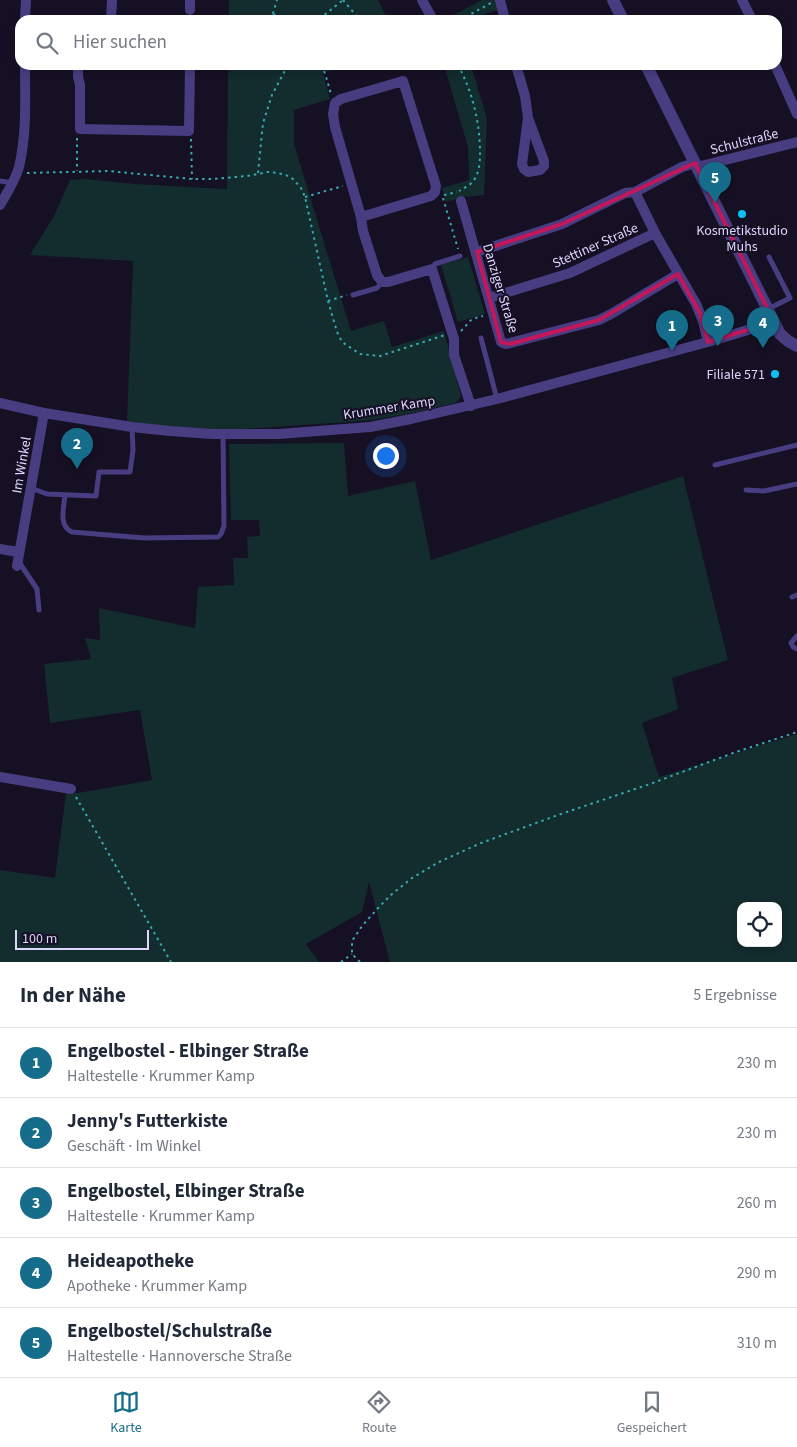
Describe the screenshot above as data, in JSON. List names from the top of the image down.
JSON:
{
  "streets": {
    "street": [
      "Schulstraße",
      "Stettiner Straße",
      "Danziger Straße",
      "Krummer Kamp",
      "Im Winkel"
    ]
  },
  "crossings": [
    ["Schulstraße", "Danziger Straße"],
    ["Stettiner Straße", "Danziger Straße"],
    ["Krummer Kamp", "Im Winkel"]
  ],
  "places": ["Kosmetikstudio Muhs", "Filiale 571"],
  "scale_bar": "100 m",
  "page": {
    "search": "Hier suchen",
    "pins": [
      "5",
      "3",
      "4",
      "1",
      "2"
    ],
    "scale": "100 m",
    "heading": ["In der Nähe", "5 Ergebnisse"],
    "list": [
      {
        "mark": "1",
        "name": "Engelbostel - Elbinger Straße",
        "note": "Haltestelle · Krummer Kamp",
        "value": "230 m"
      },
      {
        "mark": "2",
        "name": "Jenny's Futterkiste",
        "note": "Geschäft · Im Winkel",
        "value": "230 m"
      },
      {
        "mark": "3",
        "name": "Engelbostel, Elbinger Straße",
        "note": "Haltestelle · Krummer Kamp",
        "value": "260 m"
      },
      {
        "mark": "4",
        "name": "Heideapotheke",
        "note": "Apotheke · Krummer Kamp",
        "value": "290 m"
      },
      {
        "mark": "5",
        "name": "Engelbostel/Schulstraße",
        "note": "Haltestelle · Hannoversche Straße",
        "value": "310 m"
      }
    ],
    "nav": ["Karte", "Route", "Gespeichert"]
  }
}
